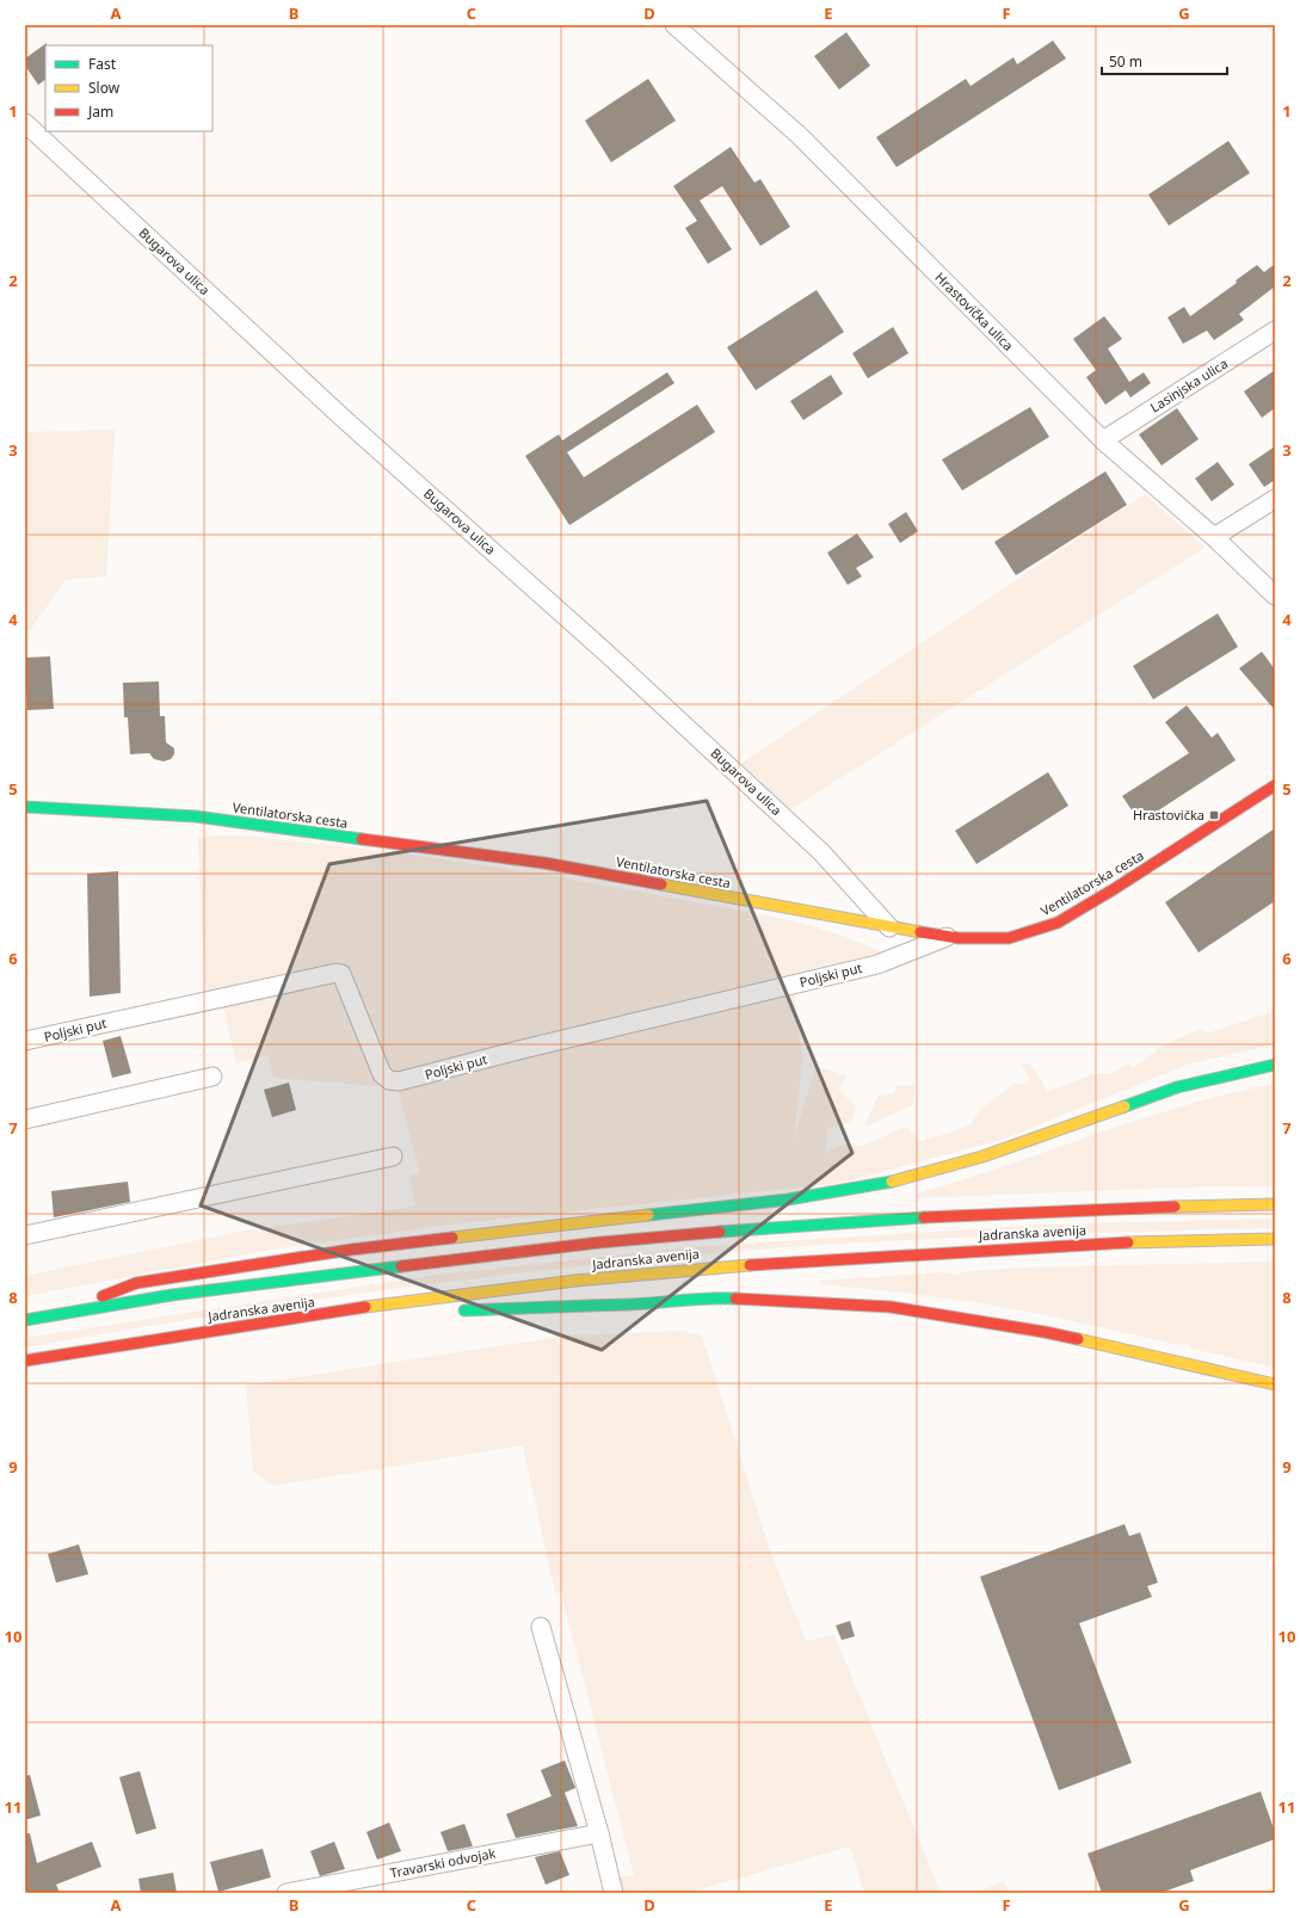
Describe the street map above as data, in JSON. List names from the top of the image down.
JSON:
{
  "streets": {
    "main road": ["Ventilatorska cesta", "Jadranska avenija"],
    "street": [
      "Bugarova ulica",
      "Hrastovička ulica",
      "Lasinjska ulica",
      "Poljski put",
      "Travarski odvojak"
    ]
  },
  "crossings": [
    ["Bugarova ulica", "Ventilatorska cesta"],
    ["Hrastovička ulica", "Lasinjska ulica"],
    ["Ventilatorska cesta", "Poljski put"]
  ],
  "places": {
    "transit": ["Hrastovička"]
  },
  "legend": ["Fast", "Slow", "Jam"],
  "scale_bar": "50 m",
  "grid": {
    "columns": [
      "A",
      "B",
      "C",
      "D",
      "E",
      "F",
      "G"
    ],
    "rows": [
      "1",
      "2",
      "3",
      "4",
      "5",
      "6",
      "7",
      "8",
      "9",
      "10",
      "11"
    ]
  }
}
